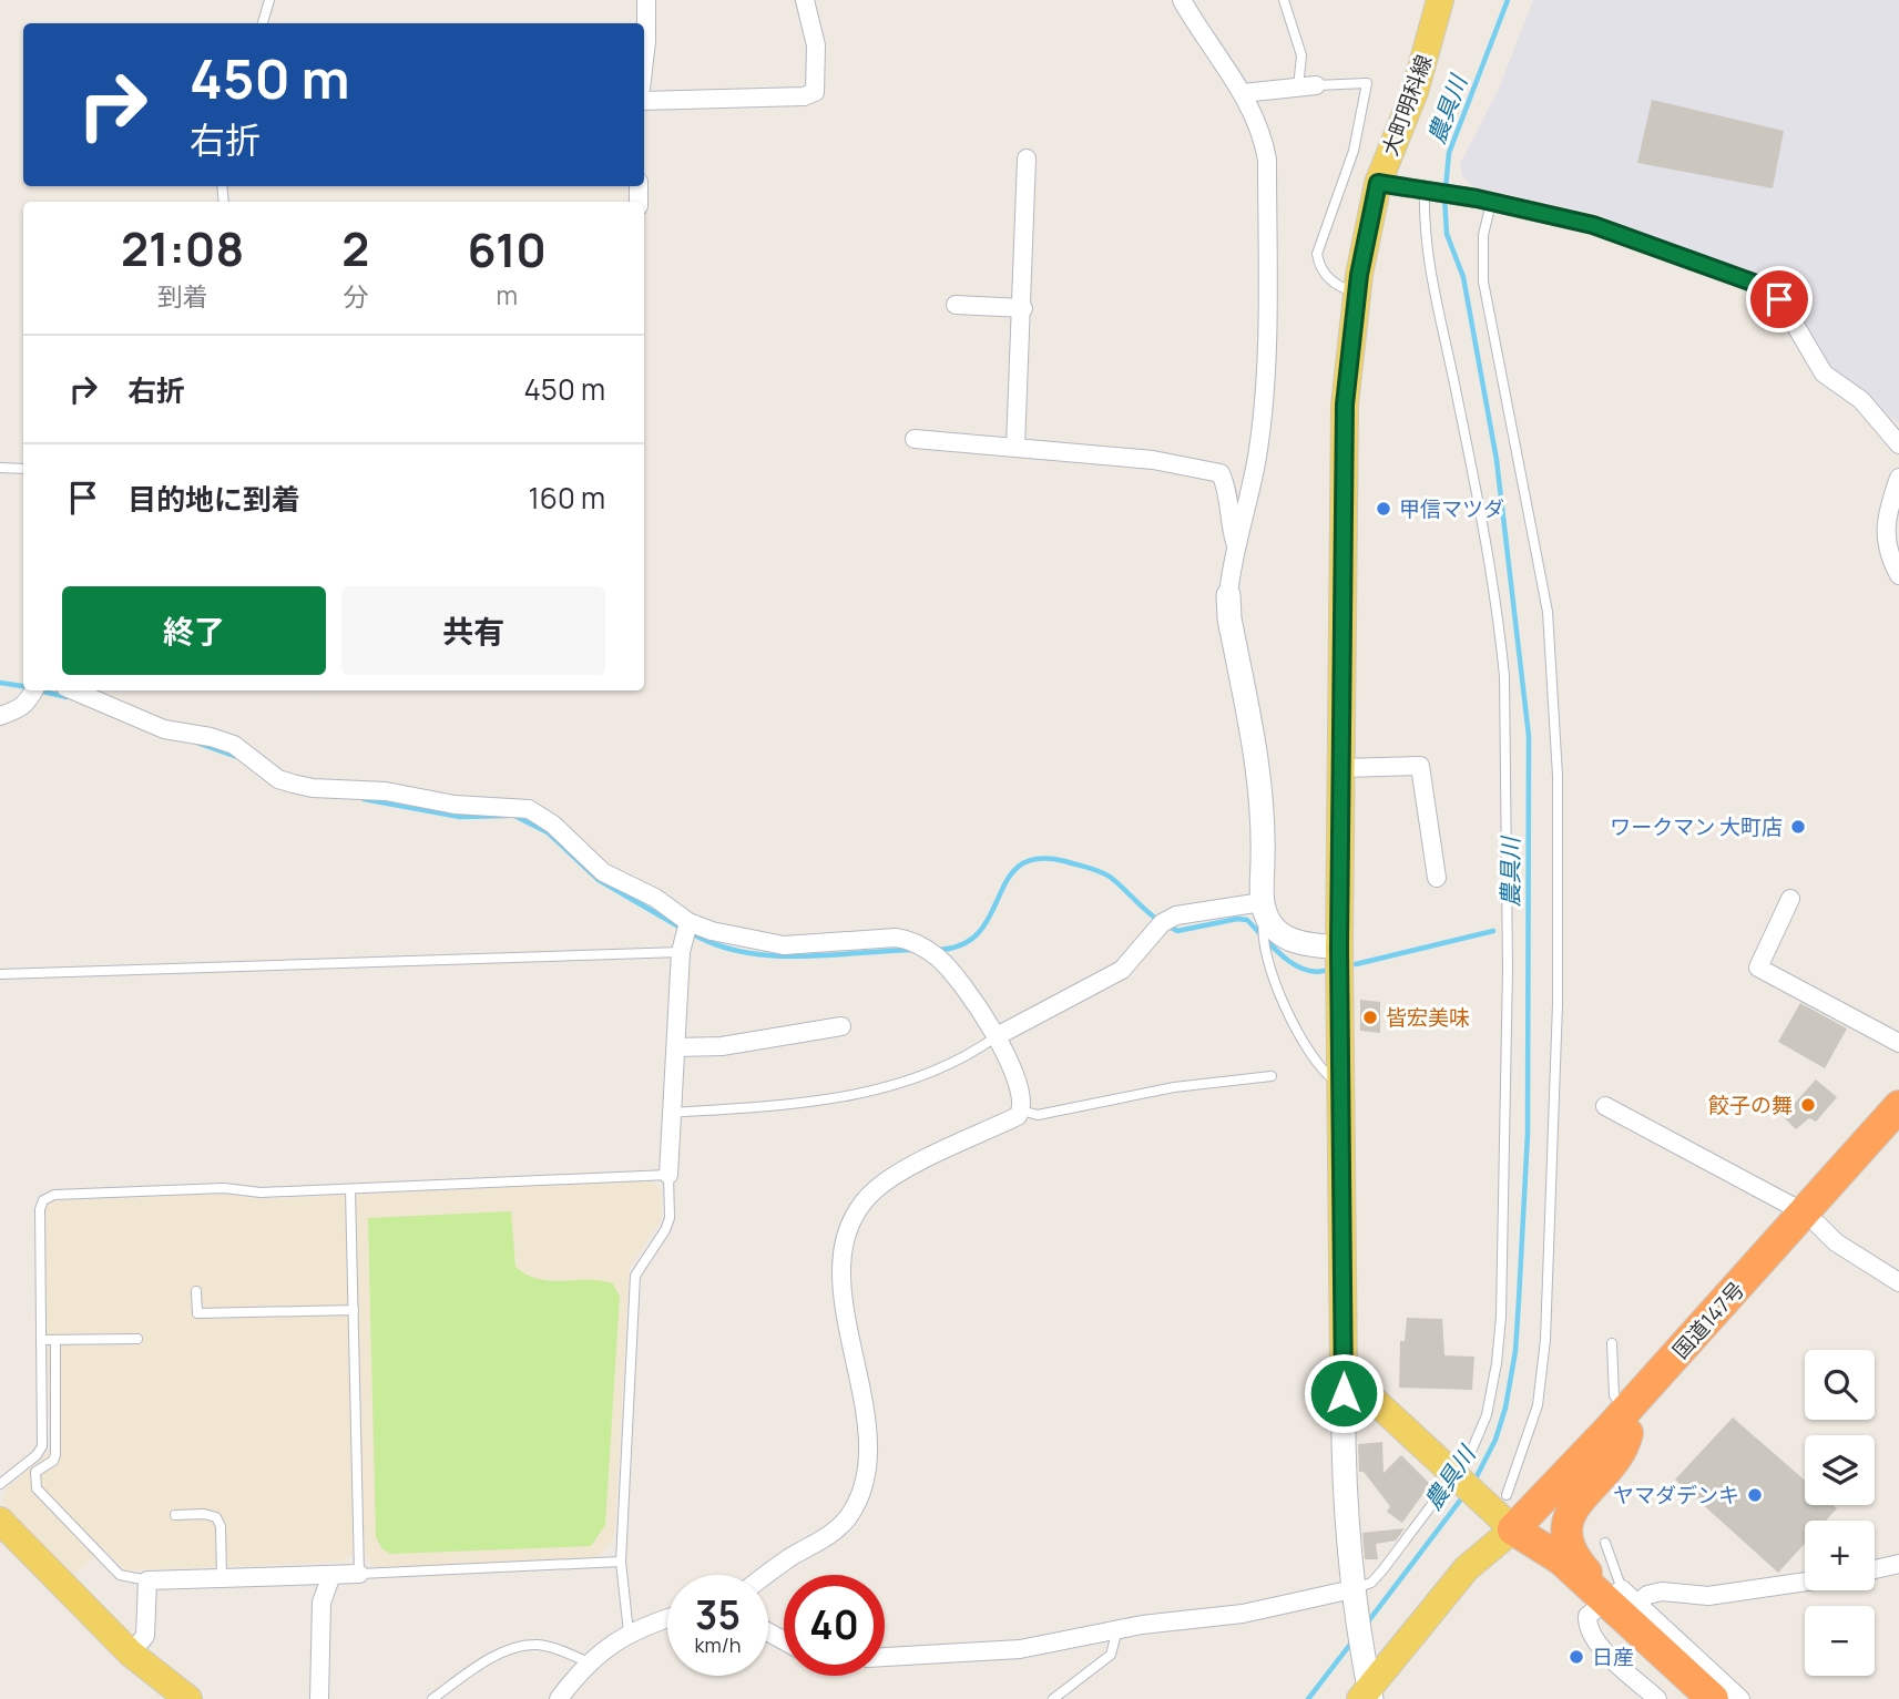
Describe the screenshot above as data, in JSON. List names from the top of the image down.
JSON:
{
  "streets": {
    "highway": ["国道147号"],
    "main road": ["大町明科線"]
  },
  "water": ["農具川"],
  "places": [
    "甲信マツダ",
    "ワークマン 大町店",
    "皆宏美味",
    "餃子の舞",
    "ヤマダデンキ",
    "日産"
  ],
  "page": {
    "turn": ["450 m", "右折"],
    "eta": [
      "21:08",
      "到着",
      "2",
      "分",
      "610",
      "m"
    ],
    "list": [
      {
        "name": "右折",
        "value": "450 m"
      },
      {
        "name": "目的地に到着",
        "value": "160 m"
      }
    ],
    "buttons": ["終了", "共有"],
    "map_buttons": ["+", "−"],
    "speed": "35 km/h",
    "limit": "40"
  }
}
